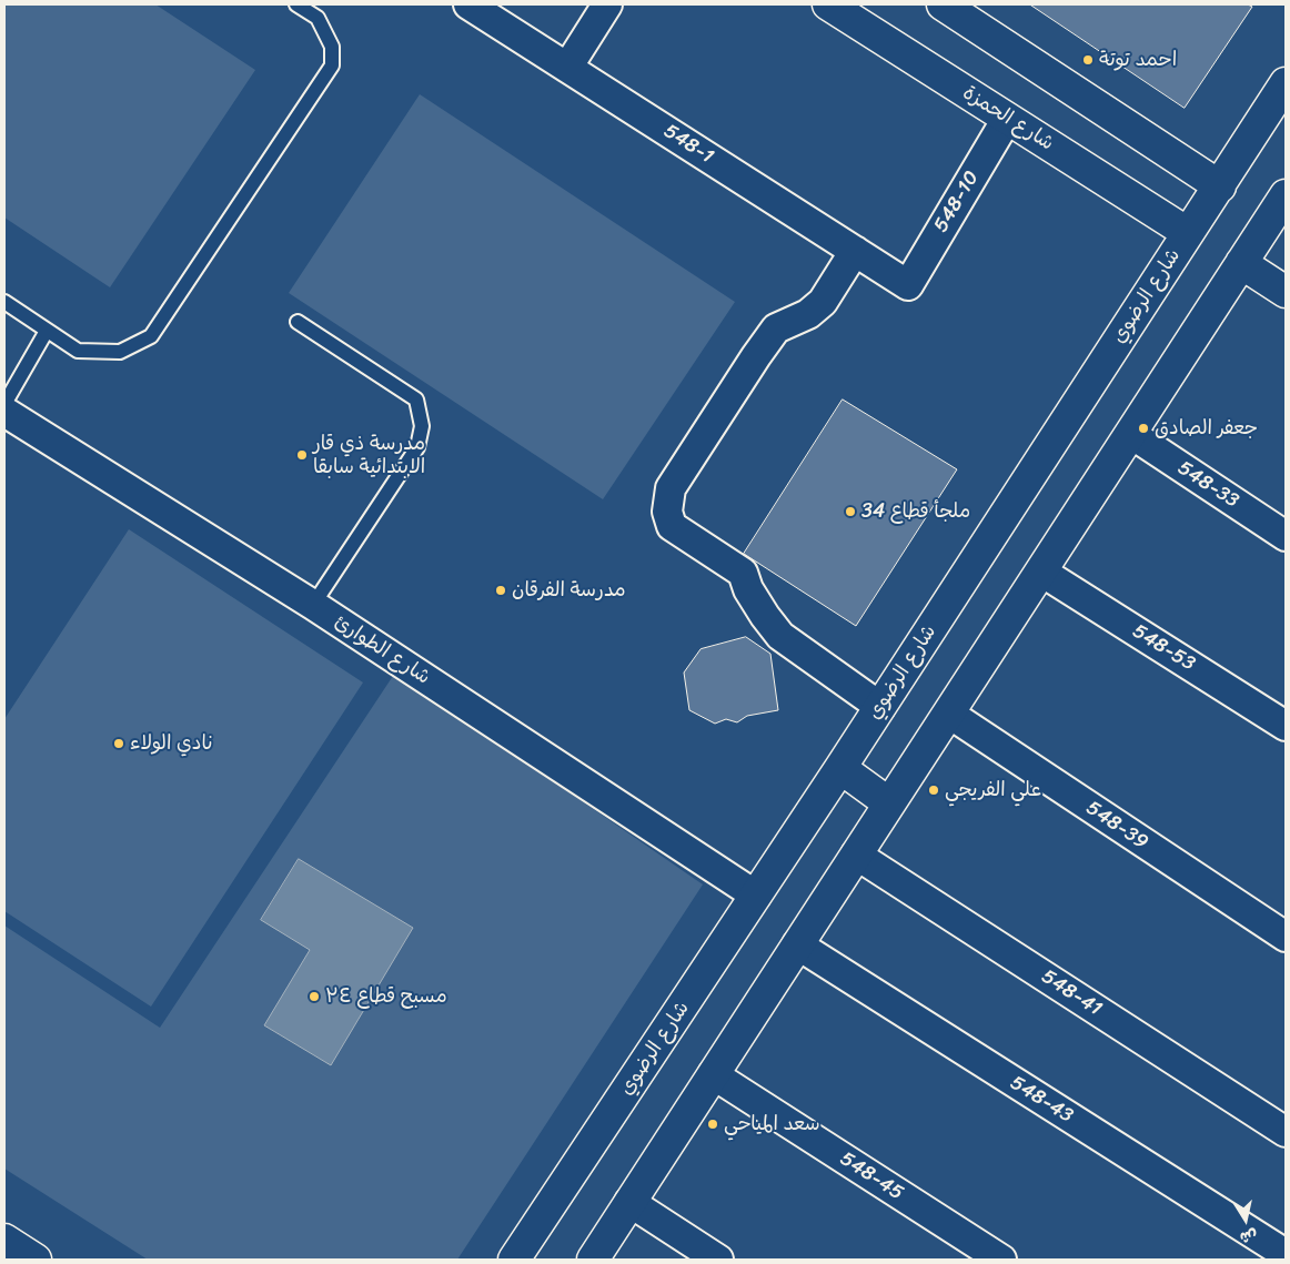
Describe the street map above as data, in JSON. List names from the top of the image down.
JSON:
{
  "streets": {
    "street": [
      "شارع الحمزة",
      "548-1",
      "548-10",
      "شارع الرضوي",
      "548-33",
      "548-53",
      "شارع الطوارئ",
      "548-39",
      "548-41",
      "548-43",
      "548-45"
    ]
  },
  "crossings": [
    ["شارع الحمزة", "548-10"],
    ["شارع الحمزة", "شارع الرضوي"],
    ["548-1", "548-10"],
    ["شارع الرضوي", "شارع الطوارئ"]
  ],
  "places": [
    "احمد توتة",
    "جعفر الصادق",
    "مدرسة ذي قار الابتدائية سابقا",
    "ملجأ قطاع 34",
    "مدرسة الفرقان",
    "نادي الولاء",
    "علي الفريجي",
    "مسبح قطاع ٣٤",
    "سعد المياحي"
  ],
  "north": "bottom"
}
